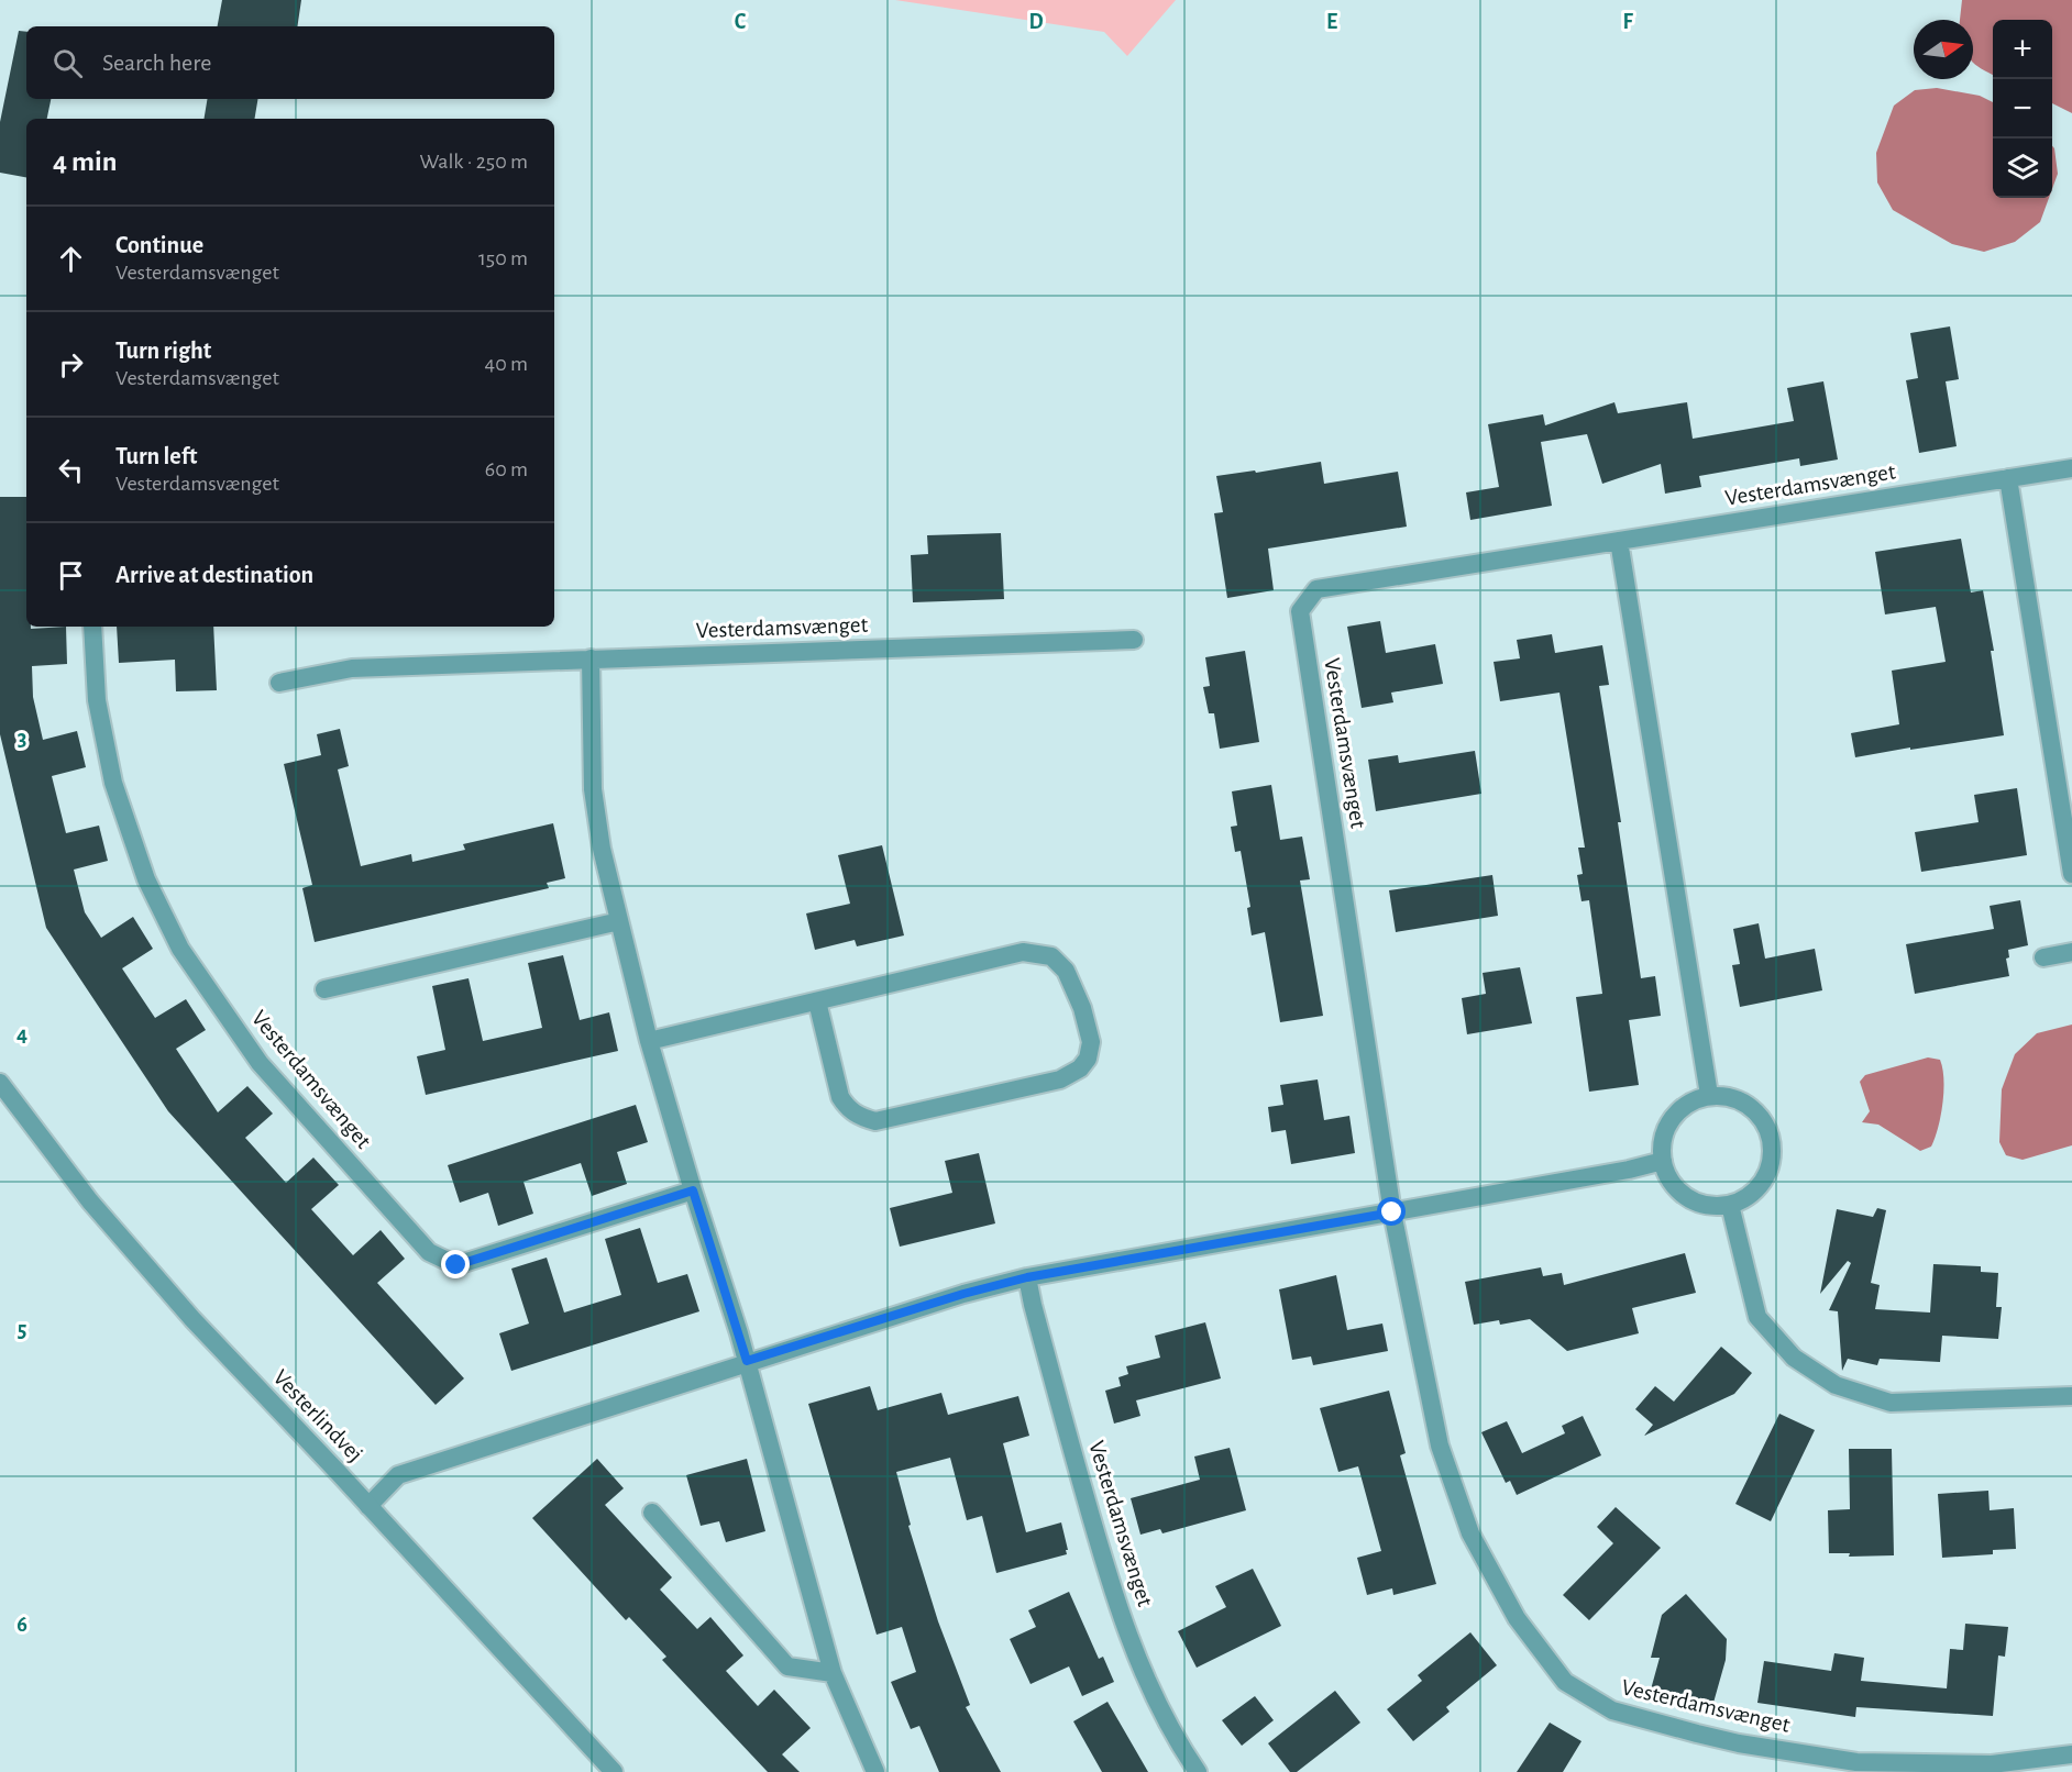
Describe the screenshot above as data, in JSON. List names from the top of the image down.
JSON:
{
  "streets": {
    "street": ["Vesterdamsvænget", "Vesterlindvej"]
  },
  "north": "right",
  "page": {
    "map_buttons": ["+", "−"],
    "search": "Search here",
    "heading": ["4 min", "Walk · 250 m"],
    "list": [
      ["Continue", "Vesterdamsvænget", "150 m"],
      ["Turn right", "Vesterdamsvænget", "40 m"],
      ["Turn left", "Vesterdamsvænget", "60 m"],
      "Arrive at destination"
    ]
  },
  "grid": {
    "columns": [
      "C",
      "D",
      "E",
      "F"
    ],
    "rows": [
      "3",
      "4",
      "5",
      "6"
    ]
  }
}
